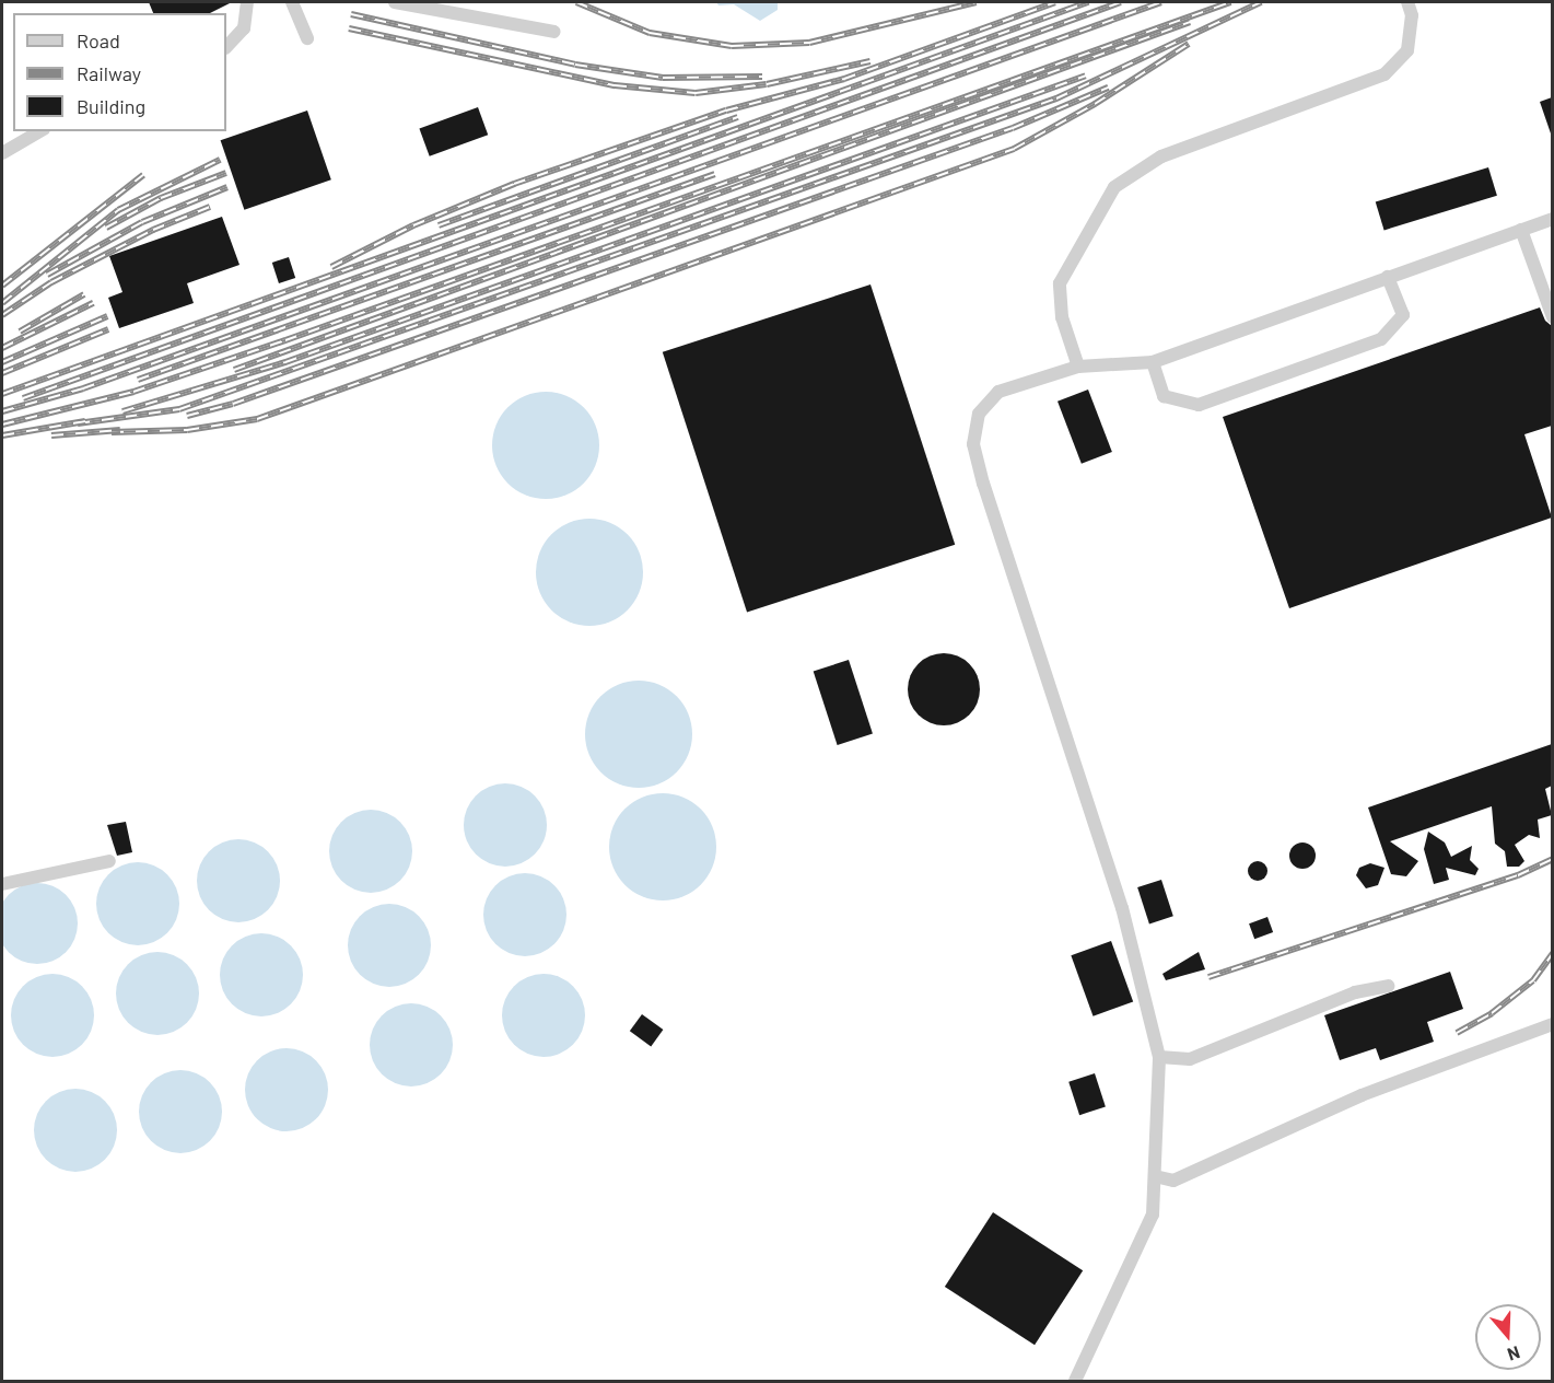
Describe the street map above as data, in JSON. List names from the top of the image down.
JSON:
{
  "legend": ["Road", "Railway", "Building"],
  "north": "bottom"
}
